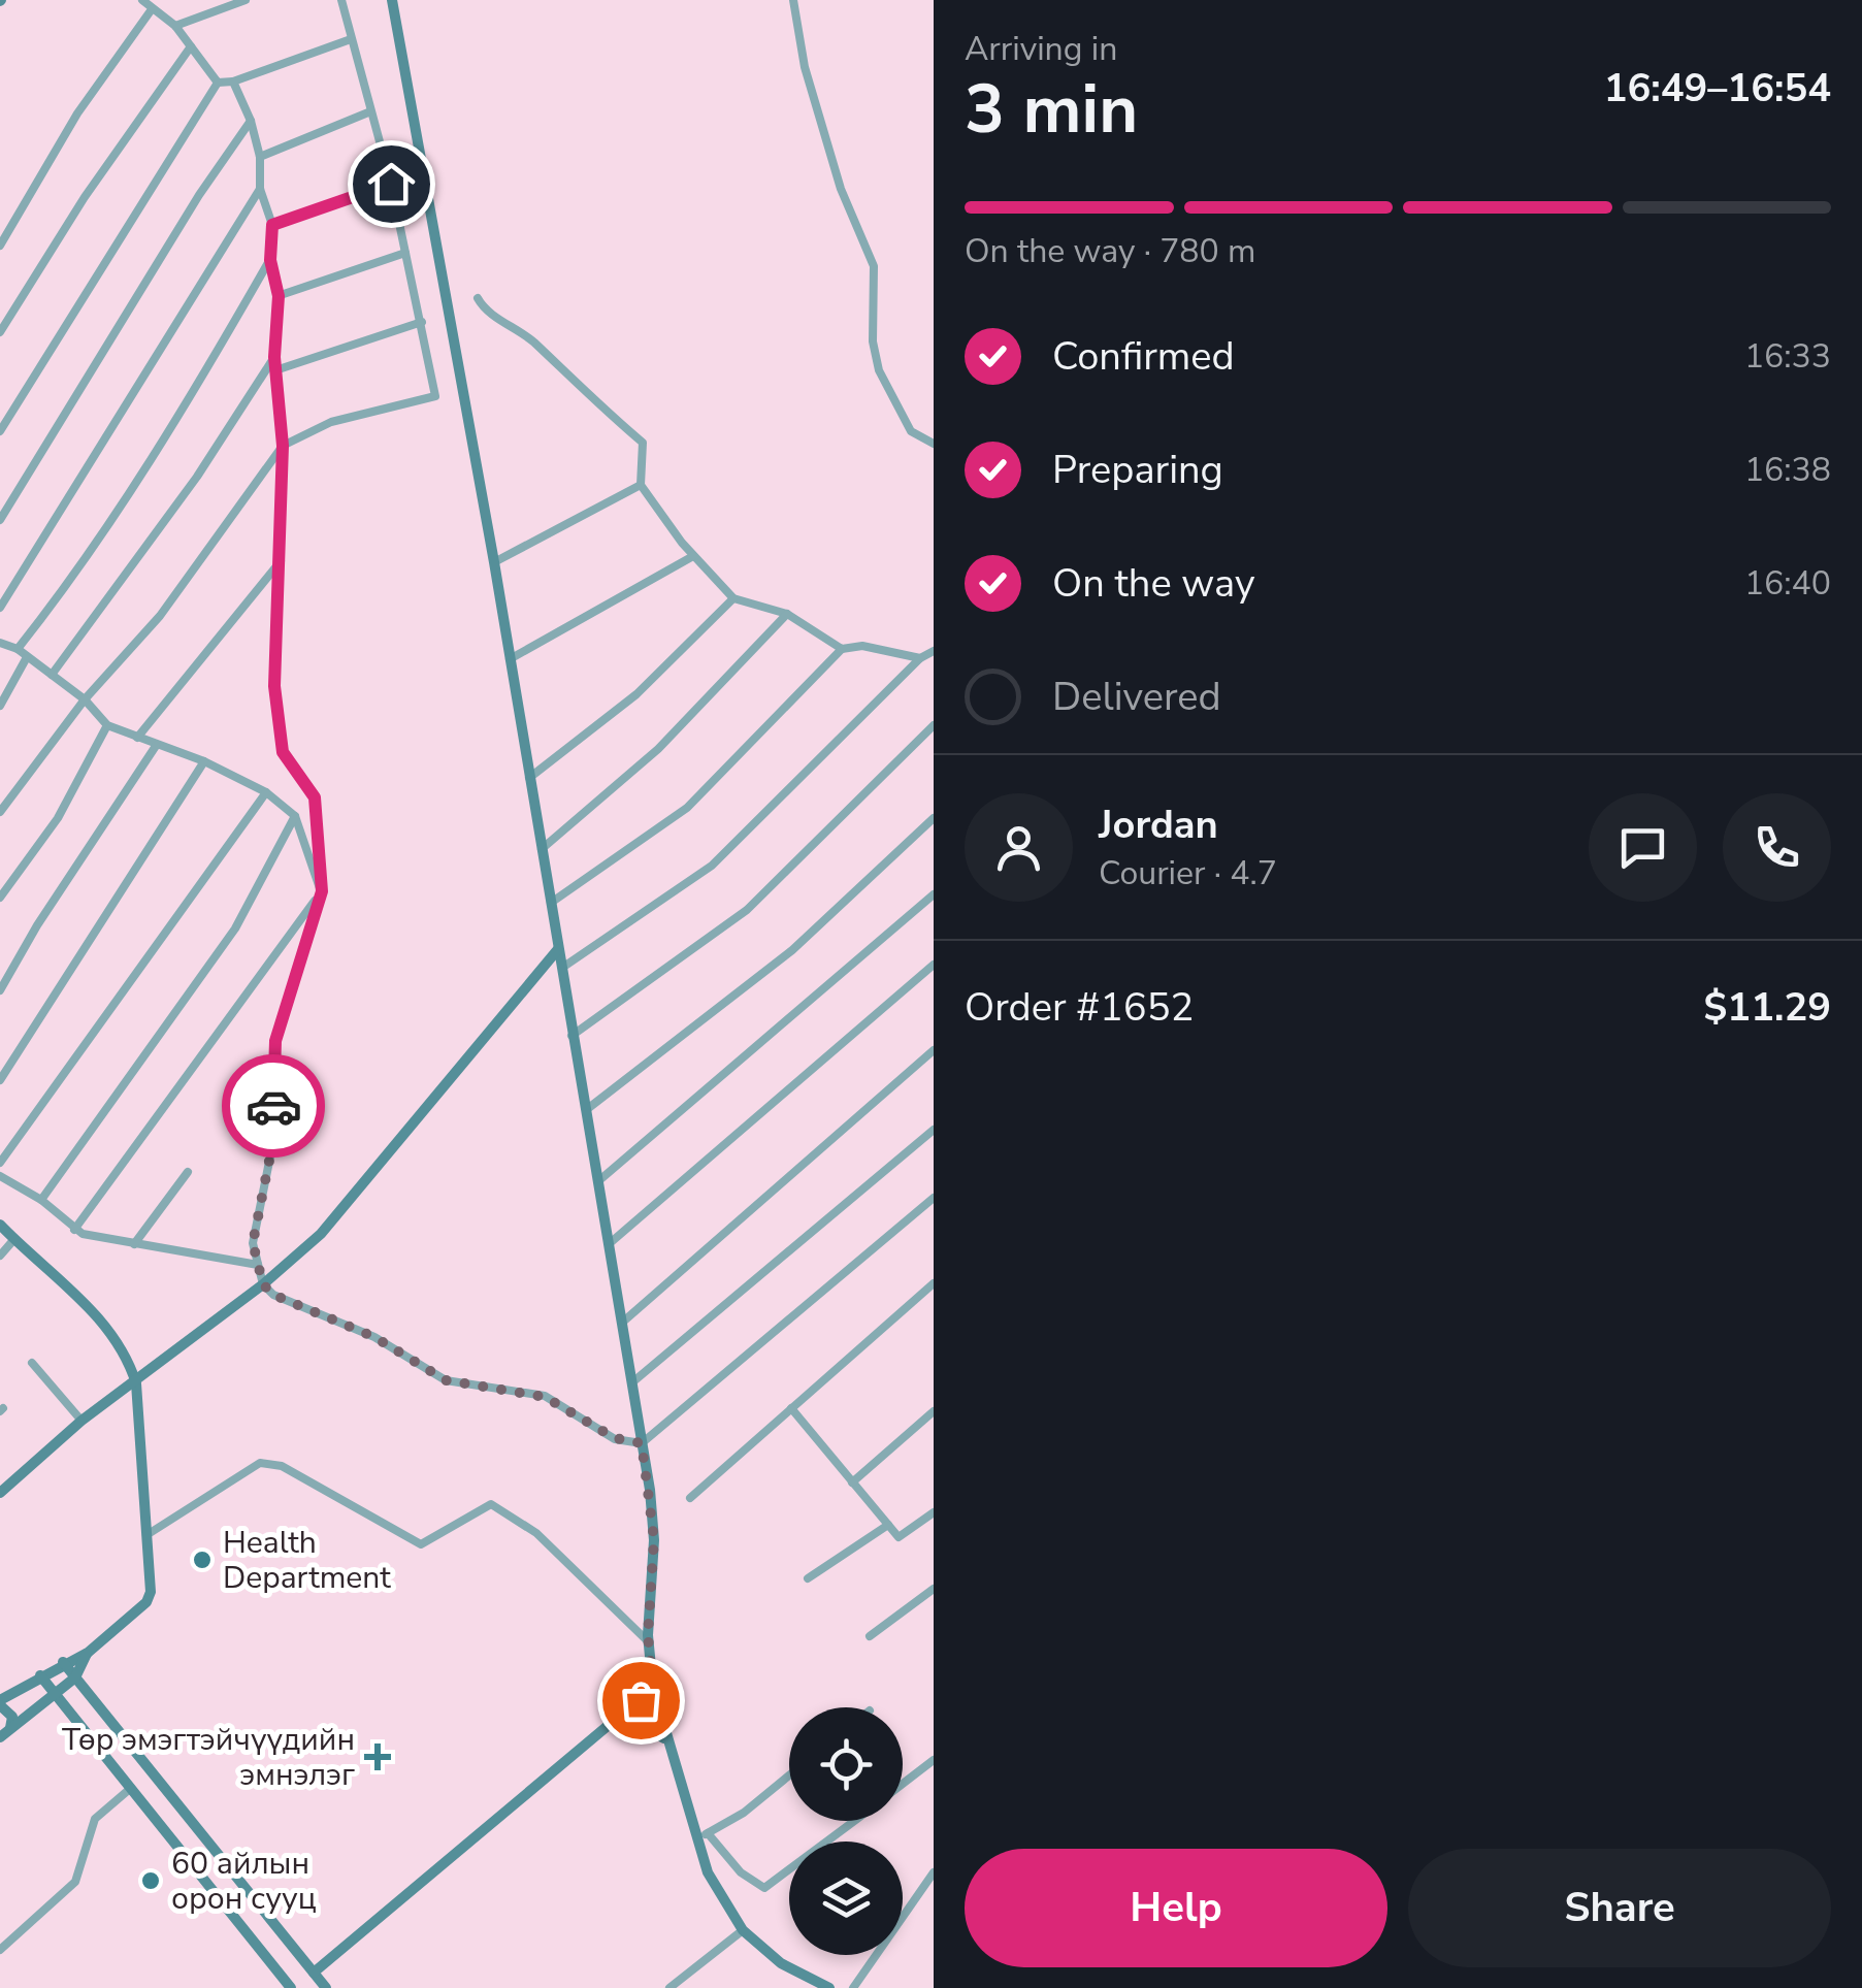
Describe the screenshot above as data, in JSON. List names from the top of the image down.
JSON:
{
  "places": {
    "other": ["Health Department", "60 айлын орон сууц"],
    "health": ["Төр эмэгтэйчүүдийн эмнэлэг"]
  },
  "page": {
    "heading": ["3 min", "Arriving in", "16:49–16:54"],
    "panel": [
      "Jordan",
      "Courier · 4.7",
      "Order #1652",
      "$11.29"
    ],
    "bar": "On the way · 780 m",
    "list": [
      ["Confirmed", "16:33"],
      ["Preparing", "16:38"],
      ["On the way", "16:40"],
      "Delivered"
    ],
    "buttons": ["Help", "Share"]
  }
}
